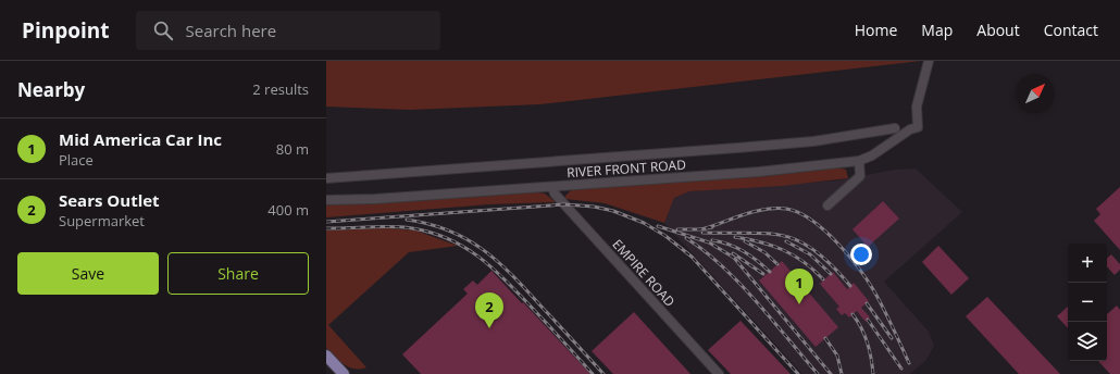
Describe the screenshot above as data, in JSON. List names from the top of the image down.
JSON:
{
  "streets": {
    "street": ["RIVER FRONT ROAD", "EMPIRE ROAD"]
  },
  "crossings": [
    ["RIVER FRONT ROAD", "EMPIRE ROAD"]
  ],
  "north": "top right",
  "page": {
    "header": "Pinpoint",
    "search": "Search here",
    "nav": [
      "Home",
      "Map",
      "About",
      "Contact"
    ],
    "heading": ["Nearby", "2 results"],
    "list": [
      {
        "mark": "1",
        "name": "Mid America Car Inc",
        "note": "Place",
        "value": "80 m"
      },
      {
        "mark": "2",
        "name": "Sears Outlet",
        "note": "Supermarket",
        "value": "400 m"
      }
    ],
    "buttons": ["Save", "Share"],
    "map_buttons": ["+", "−"],
    "pins": ["1", "2"]
  }
}
